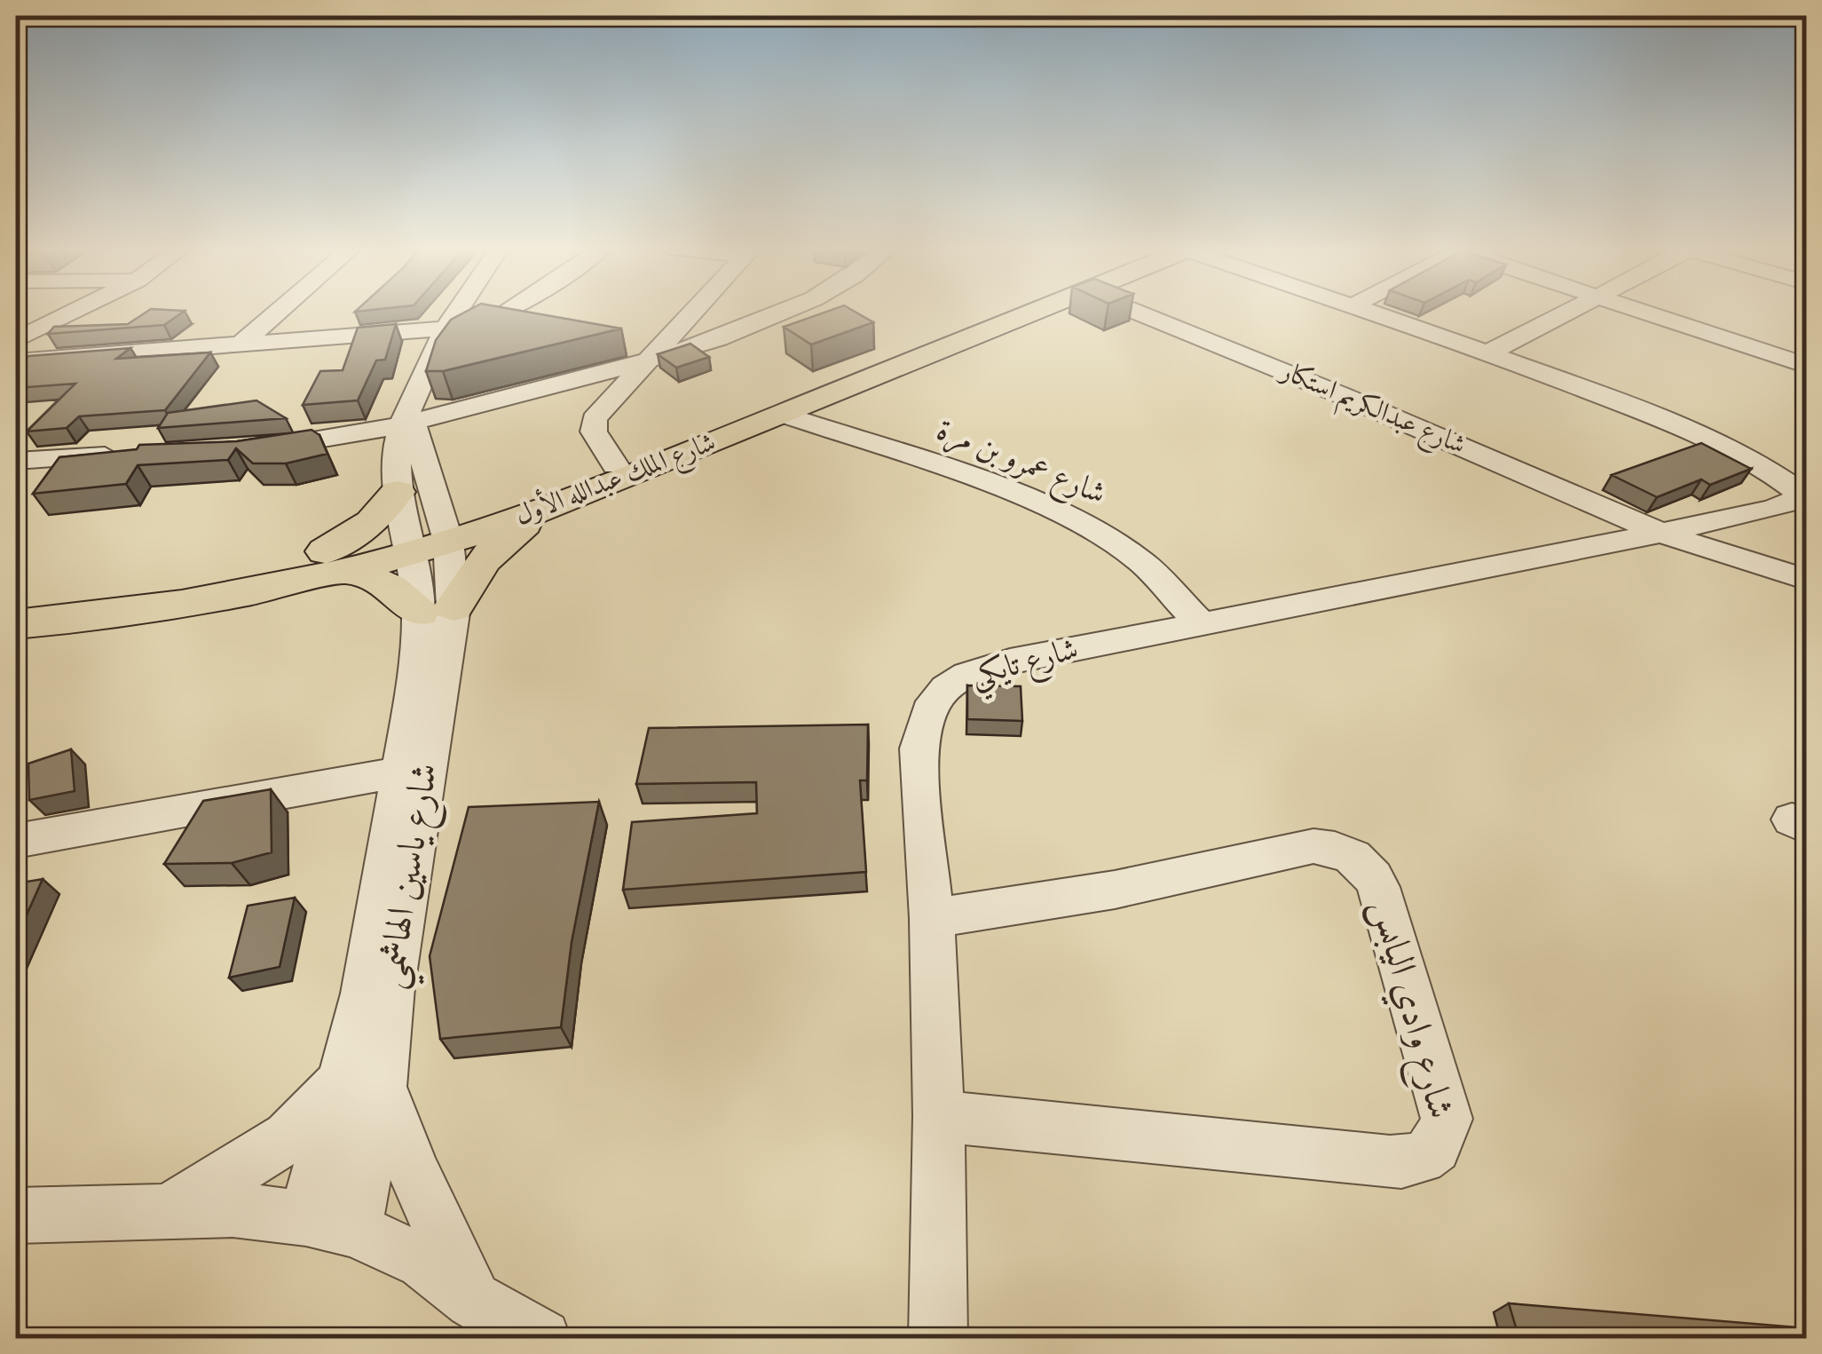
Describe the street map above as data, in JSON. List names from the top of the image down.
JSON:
{
  "streets": {
    "main road": ["شارع الملك عبدالله الأول"],
    "street": [
      "شارع عبدالكريم استكار",
      "شارع عمرو بن مرة",
      "شارع تايكي",
      "شارع ياسين الهاشمي",
      "شارع وادي اليابس"
    ]
  },
  "crossings": [
    ["شارع عبدالكريم استكار", "شارع تايكي"],
    ["شارع عمرو بن مرة", "شارع الملك عبدالله الأول"],
    ["شارع عمرو بن مرة", "شارع تايكي"],
    ["شارع الملك عبدالله الأول", "شارع ياسين الهاشمي"],
    ["شارع تايكي", "شارع وادي اليابس"]
  ]
}
